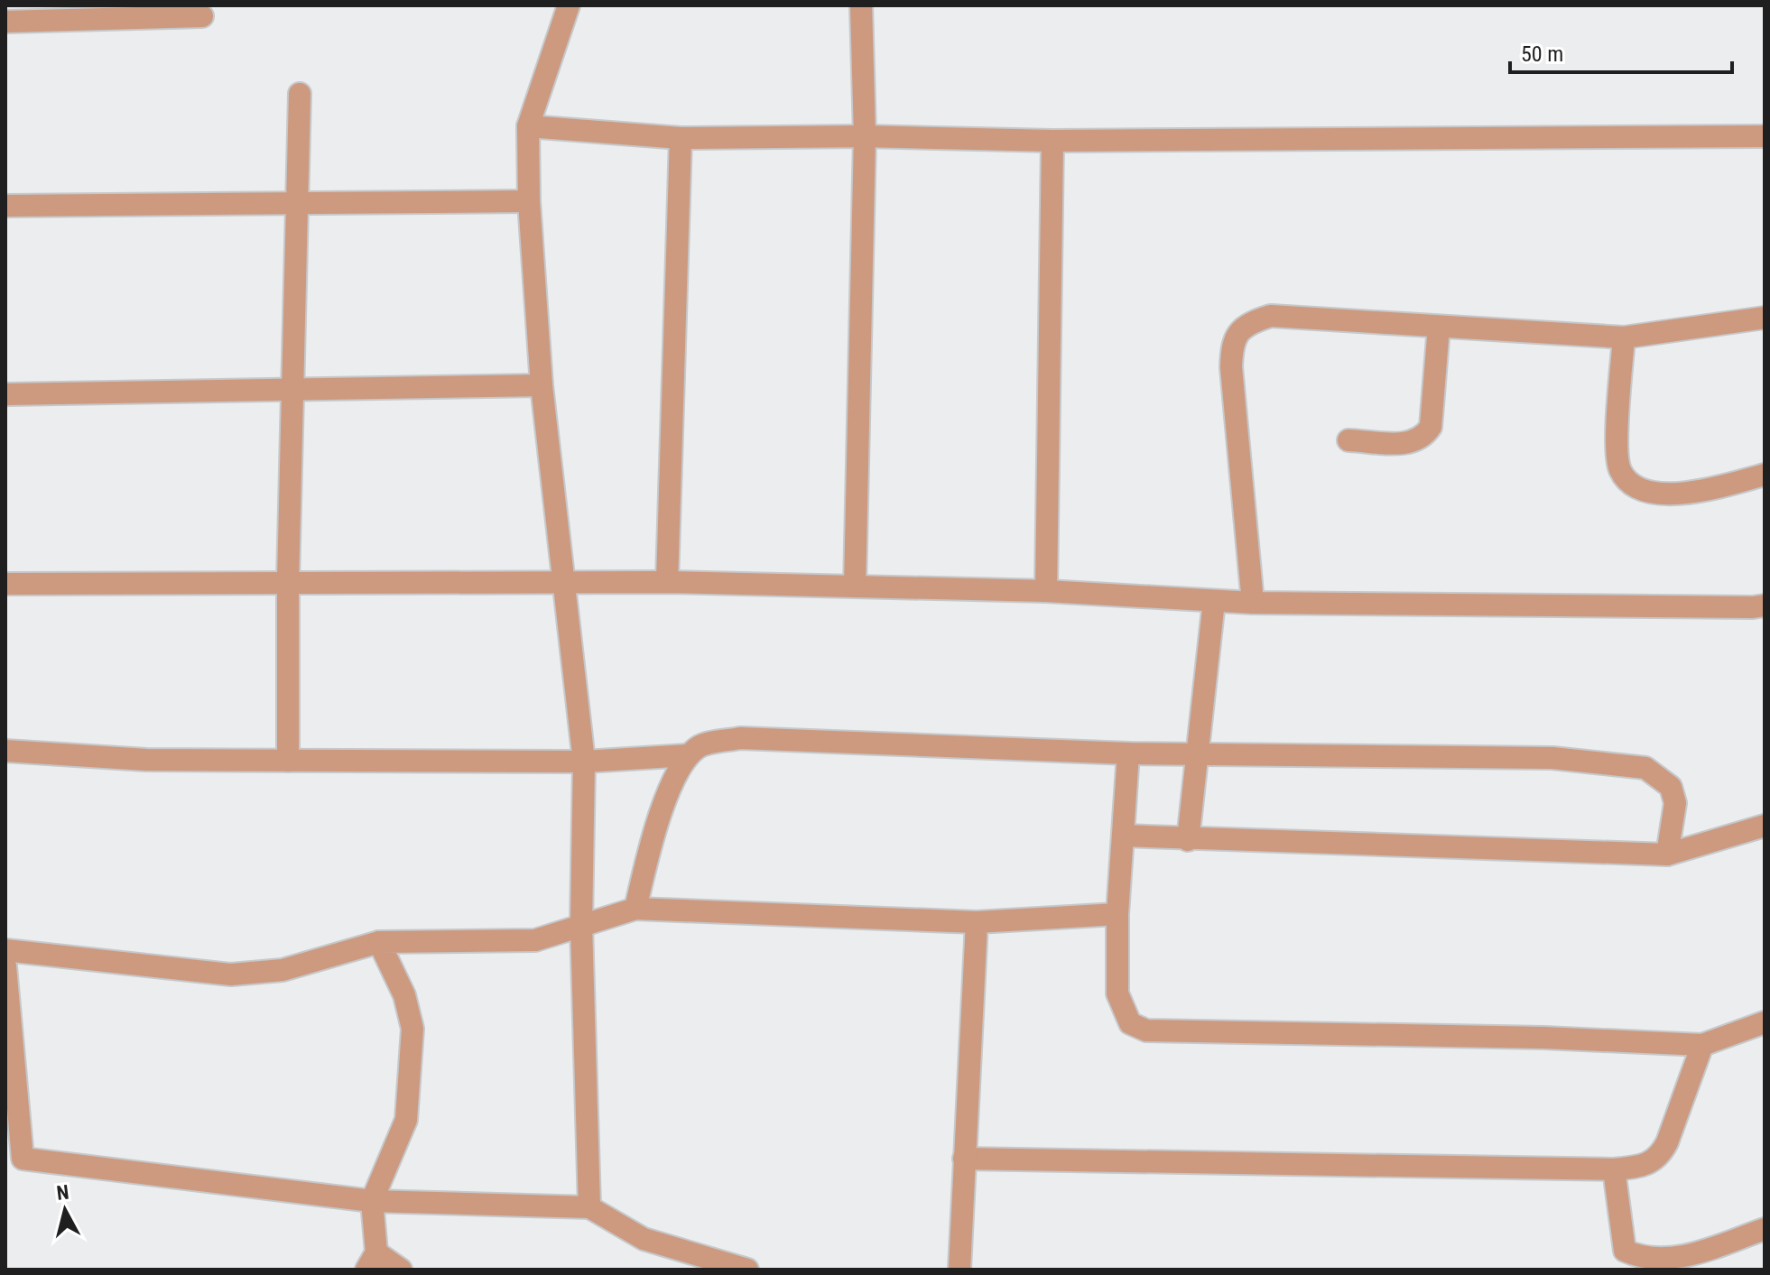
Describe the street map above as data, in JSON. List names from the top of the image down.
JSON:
{
  "scale_bar": "50 m",
  "north": "top"
}
